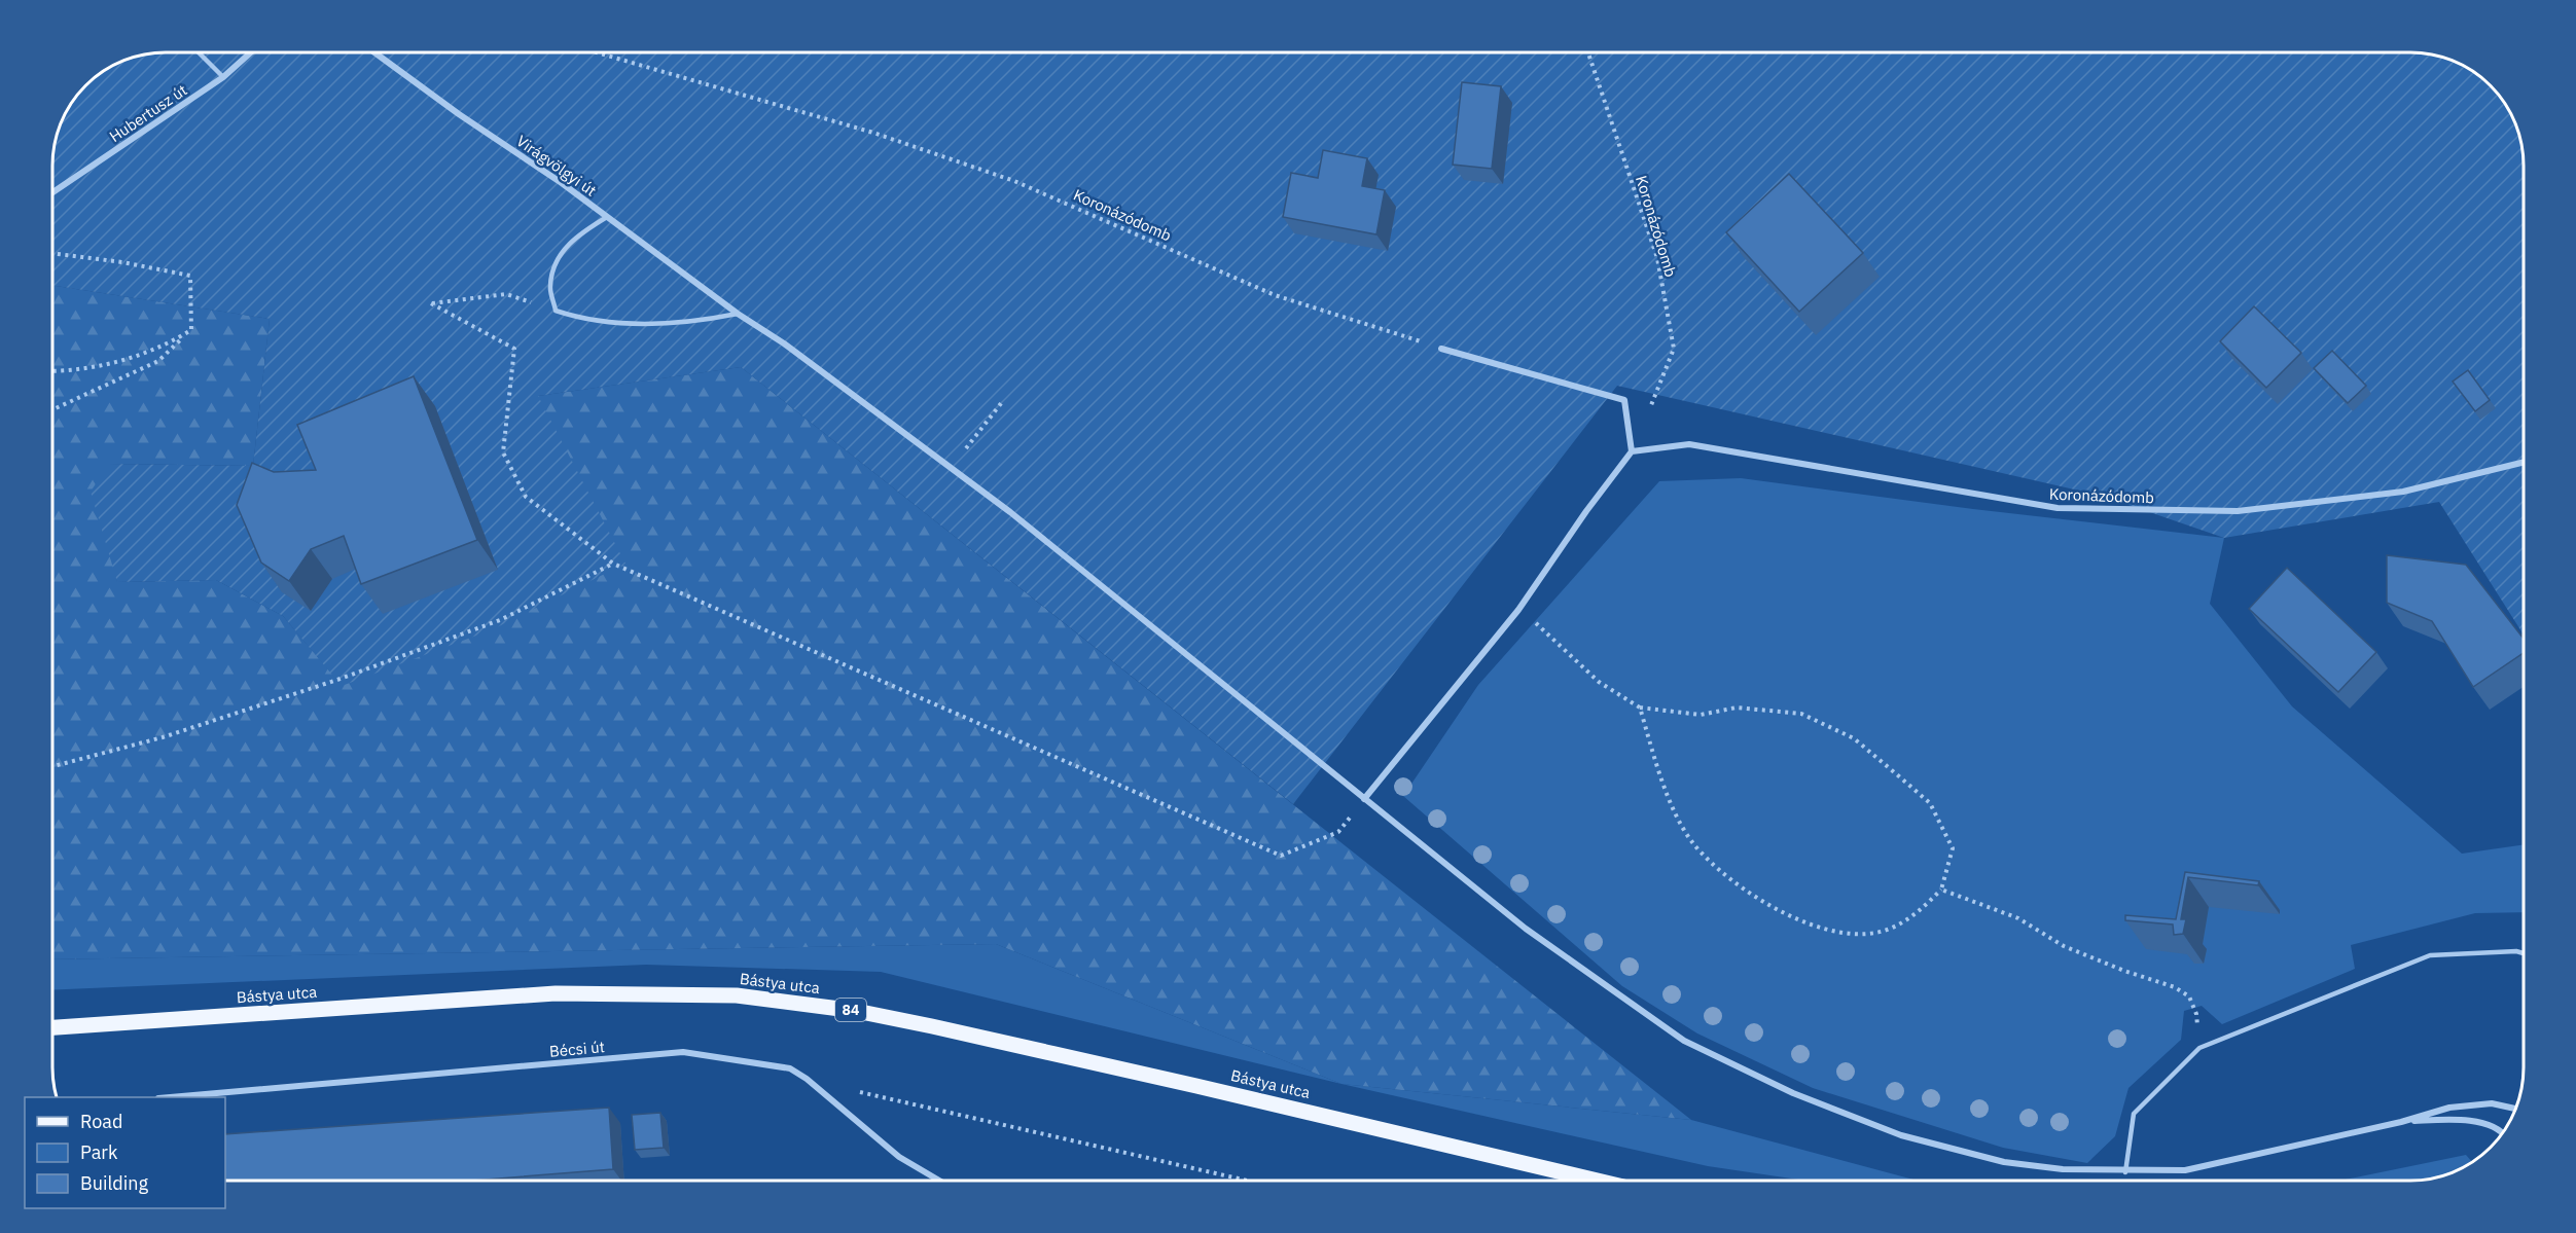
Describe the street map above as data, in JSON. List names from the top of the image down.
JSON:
{
  "streets": {
    "main road": ["Bástya utca", "84"],
    "street": [
      "Hubertusz út",
      "Virágvölgyi út",
      "Koronázódomb",
      "Bécsi út"
    ]
  },
  "legend": ["Road", "Park", "Building"]
}
